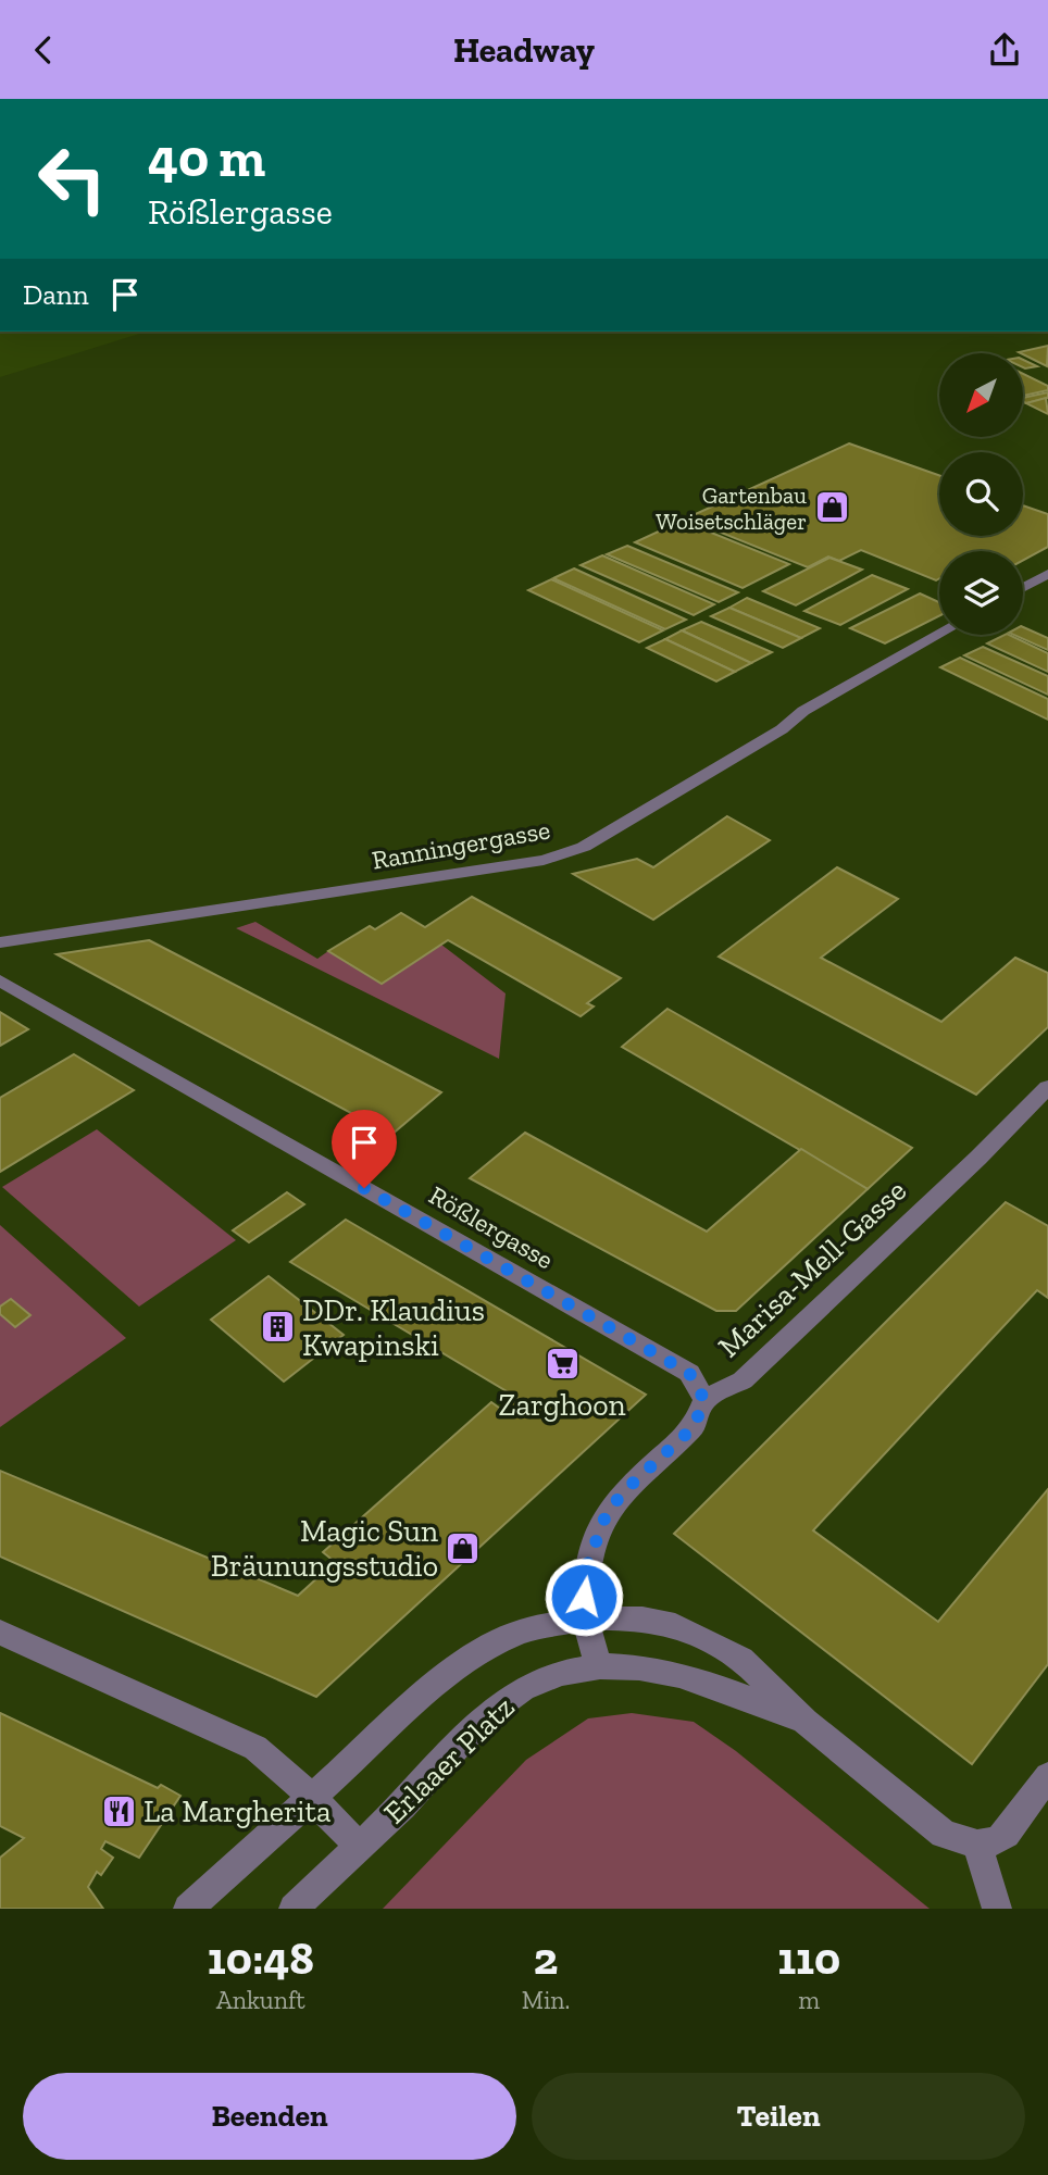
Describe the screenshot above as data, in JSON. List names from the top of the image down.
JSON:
{
  "streets": {
    "street": [
      "Ranningergasse",
      "Rößlergasse",
      "Marisa-Mell-Gasse",
      "Erlaaer Platz"
    ]
  },
  "crossings": [
    ["Rößlergasse", "Marisa-Mell-Gasse"]
  ],
  "places": {
    "shop": ["Gartenbau Woisetschläger", "Magic Sun Bräunungsstudio"],
    "building": ["DDr. Klaudius Kwapinski"],
    "supermarket": ["Zarghoon"],
    "restaurant": ["La Margherita"]
  },
  "north": "bottom left",
  "page": {
    "header": "Headway",
    "turn": ["40 m", "Rößlergasse"],
    "then": "Dann",
    "eta": [
      "10:48",
      "Ankunft",
      "2",
      "Min.",
      "110",
      "m"
    ],
    "buttons": ["Beenden", "Teilen"]
  }
}
